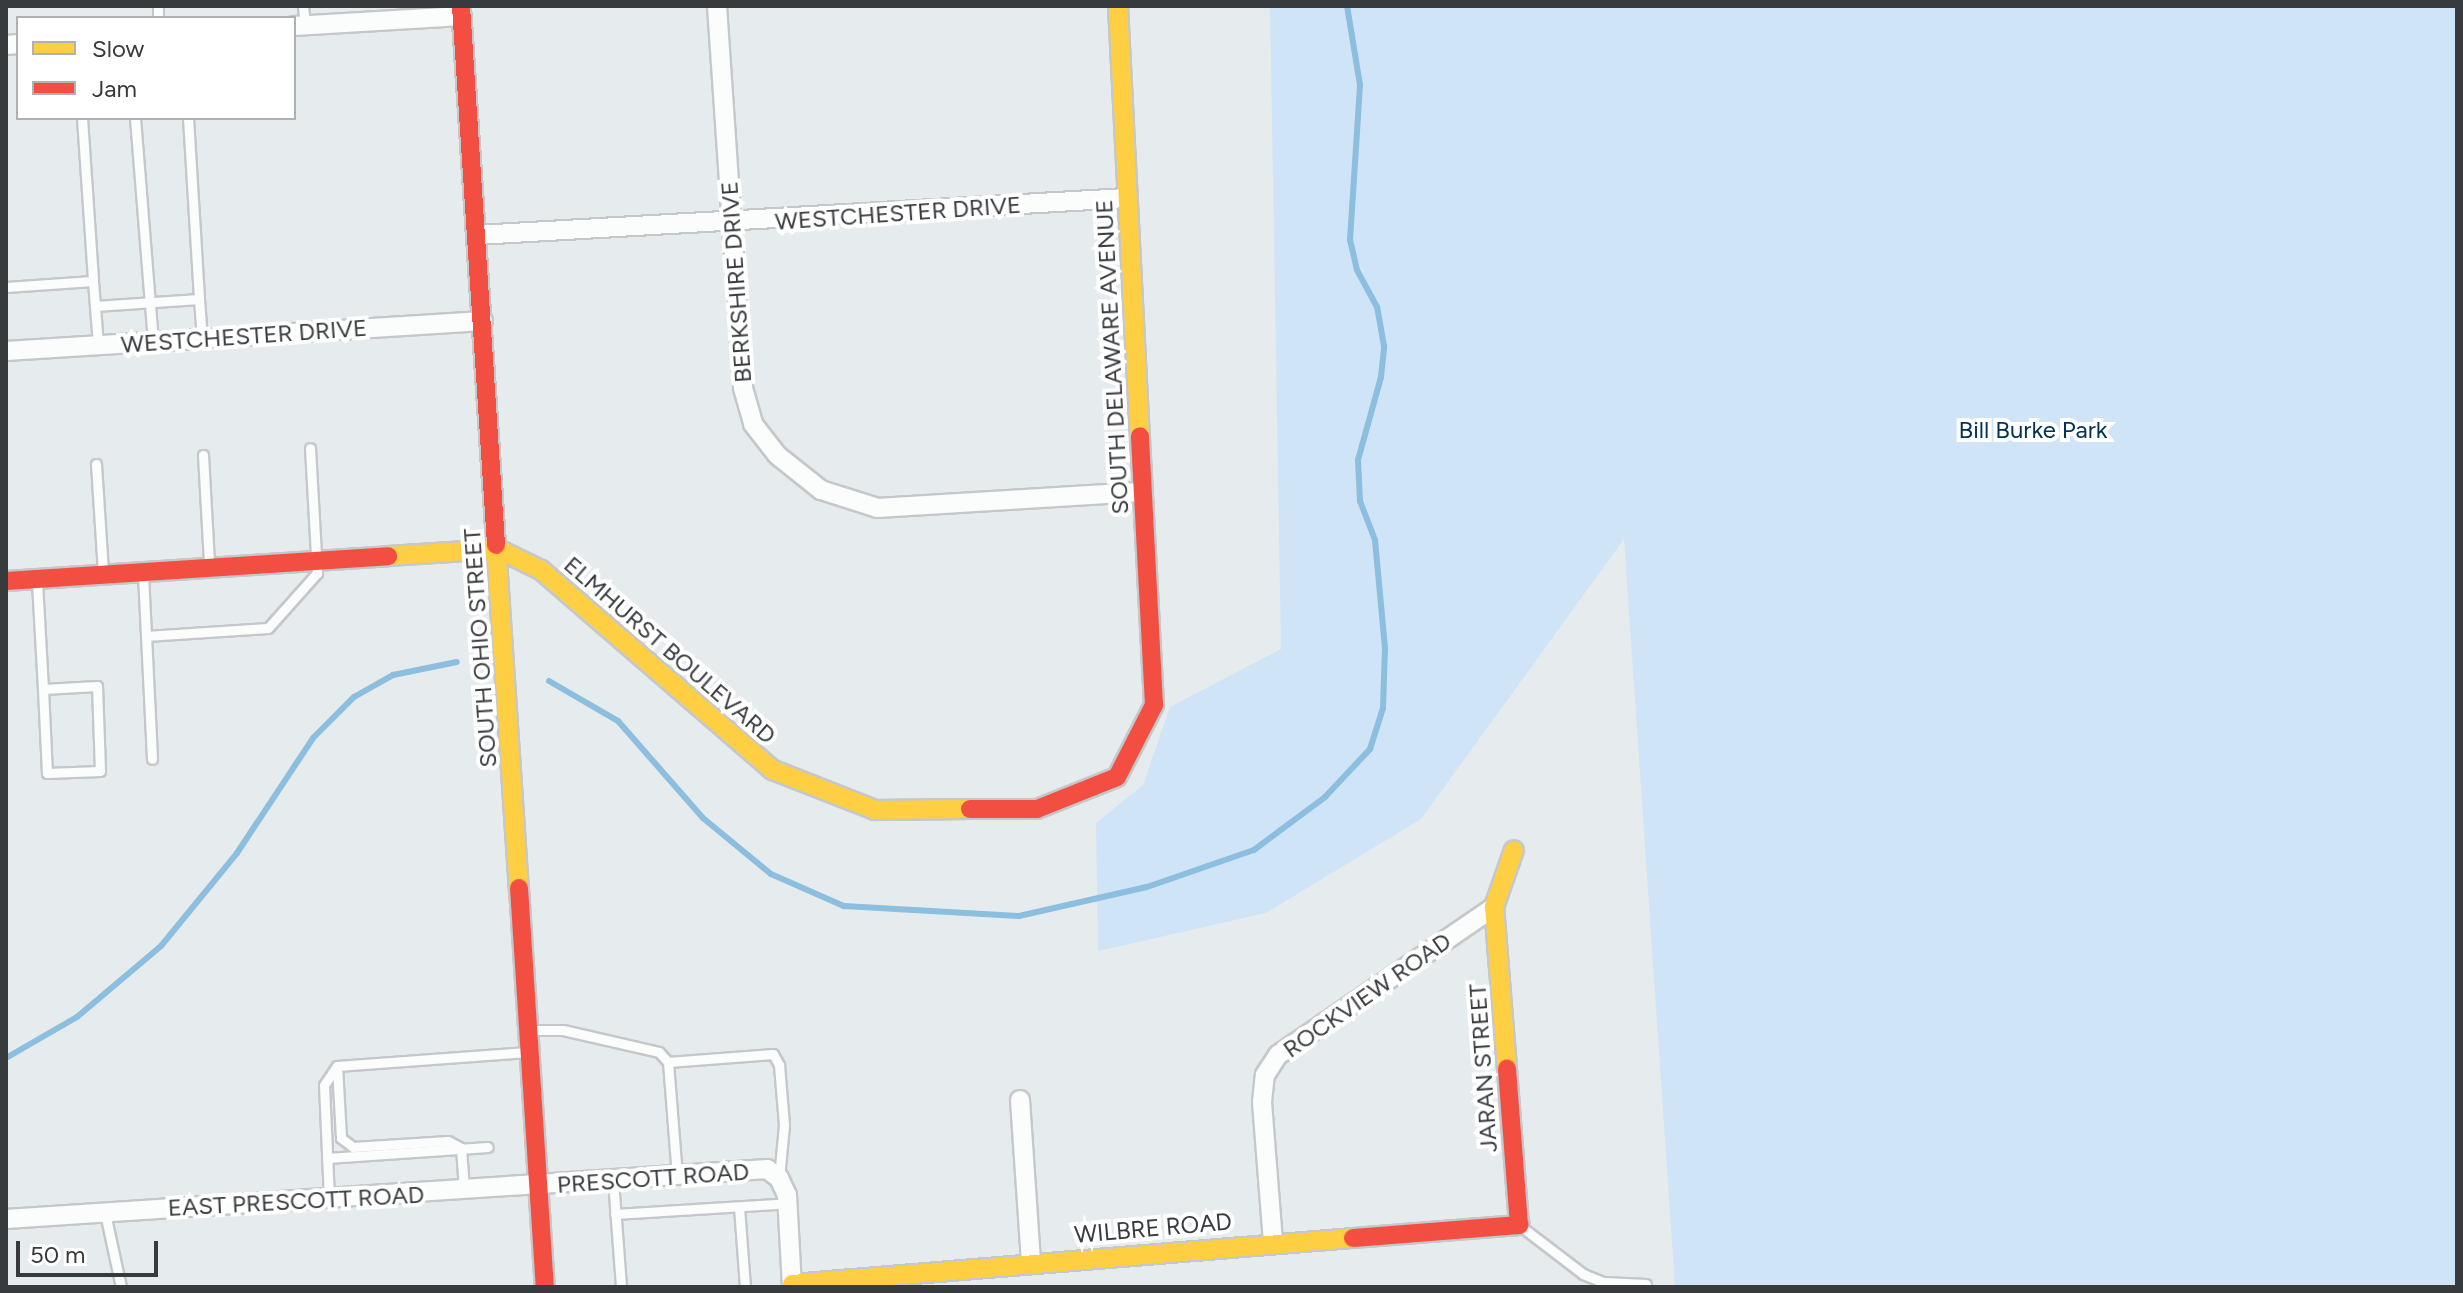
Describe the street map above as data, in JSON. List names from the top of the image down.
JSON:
{
  "streets": {
    "street": [
      "WESTCHESTER DRIVE",
      "BERKSHIRE DRIVE",
      "SOUTH DELAWARE AVENUE",
      "SOUTH OHIO STREET",
      "ELMHURST BOULEVARD",
      "ROCKVIEW ROAD",
      "JARAN STREET",
      "PRESCOTT ROAD",
      "EAST PRESCOTT ROAD",
      "WILBRE ROAD"
    ]
  },
  "crossings": [
    ["WESTCHESTER DRIVE", "BERKSHIRE DRIVE"],
    ["WESTCHESTER DRIVE", "SOUTH DELAWARE AVENUE"],
    ["WESTCHESTER DRIVE", "SOUTH OHIO STREET"],
    ["BERKSHIRE DRIVE", "SOUTH DELAWARE AVENUE"],
    ["SOUTH DELAWARE AVENUE", "ELMHURST BOULEVARD"],
    ["SOUTH OHIO STREET", "ELMHURST BOULEVARD"],
    ["SOUTH OHIO STREET", "PRESCOTT ROAD"],
    ["SOUTH OHIO STREET", "EAST PRESCOTT ROAD"],
    ["ROCKVIEW ROAD", "JARAN STREET"],
    ["ROCKVIEW ROAD", "WILBRE ROAD"],
    ["JARAN STREET", "WILBRE ROAD"],
    ["PRESCOTT ROAD", "EAST PRESCOTT ROAD"]
  ],
  "parks": ["Bill Burke Park"],
  "legend": ["Slow", "Jam"],
  "scale_bar": "50 m"
}
